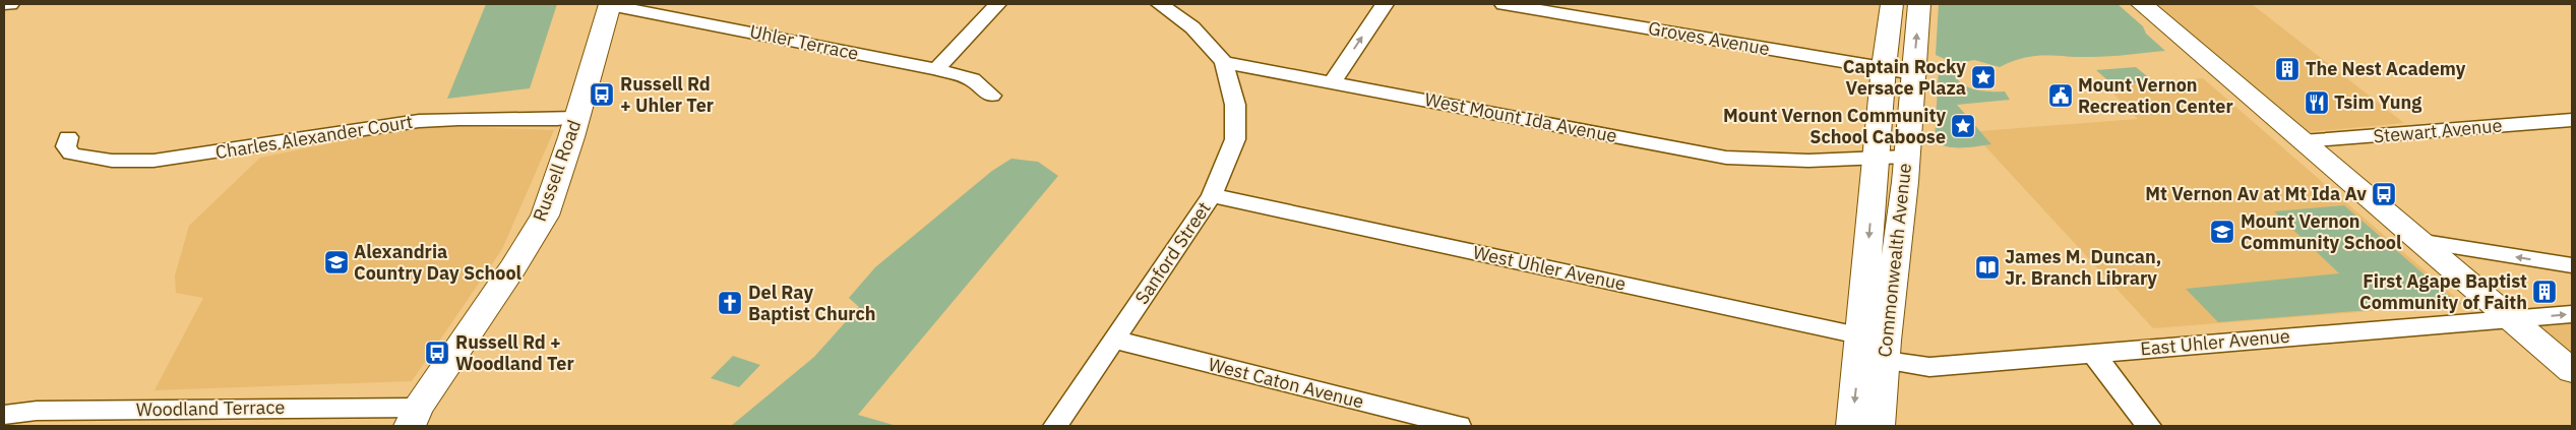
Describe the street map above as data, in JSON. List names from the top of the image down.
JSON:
{
  "streets": {
    "street": [
      "Groves Avenue",
      "Uhler Terrace",
      "West Mount Ida Avenue",
      "Stewart Avenue",
      "Charles Alexander Court",
      "Russell Road",
      "Sanford Street",
      "Commonwealth Avenue",
      "West Uhler Avenue",
      "East Uhler Avenue",
      "West Caton Avenue",
      "Woodland Terrace"
    ]
  },
  "crossings": [
    ["Groves Avenue", "Commonwealth Avenue"],
    ["Uhler Terrace", "Russell Road"],
    ["West Mount Ida Avenue", "Sanford Street"],
    ["West Mount Ida Avenue", "Commonwealth Avenue"],
    ["Charles Alexander Court", "Russell Road"],
    ["Russell Road", "Woodland Terrace"],
    ["Sanford Street", "West Uhler Avenue"],
    ["Sanford Street", "West Caton Avenue"],
    ["Commonwealth Avenue", "West Uhler Avenue"],
    ["Commonwealth Avenue", "East Uhler Avenue"],
    ["West Uhler Avenue", "East Uhler Avenue"]
  ],
  "places": {
    "building": ["The Nest Academy", "First Agape Baptist Community of Faith"],
    "place": ["Captain Rocky Versace Plaza", "Mount Vernon Community School Caboose"],
    "bus stop": ["Russell Rd + Uhler Ter", "Mt Vernon Av at Mt Ida Av", "Russell Rd + Woodland Ter"],
    "public building": ["Mount Vernon Recreation Center"],
    "restaurant": ["Tsim Yung"],
    "school or university": ["Mount Vernon Community School", "Alexandria Country Day School"],
    "library": ["James M. Duncan, Jr. Branch Library"],
    "church": ["Del Ray Baptist Church"]
  }
}
